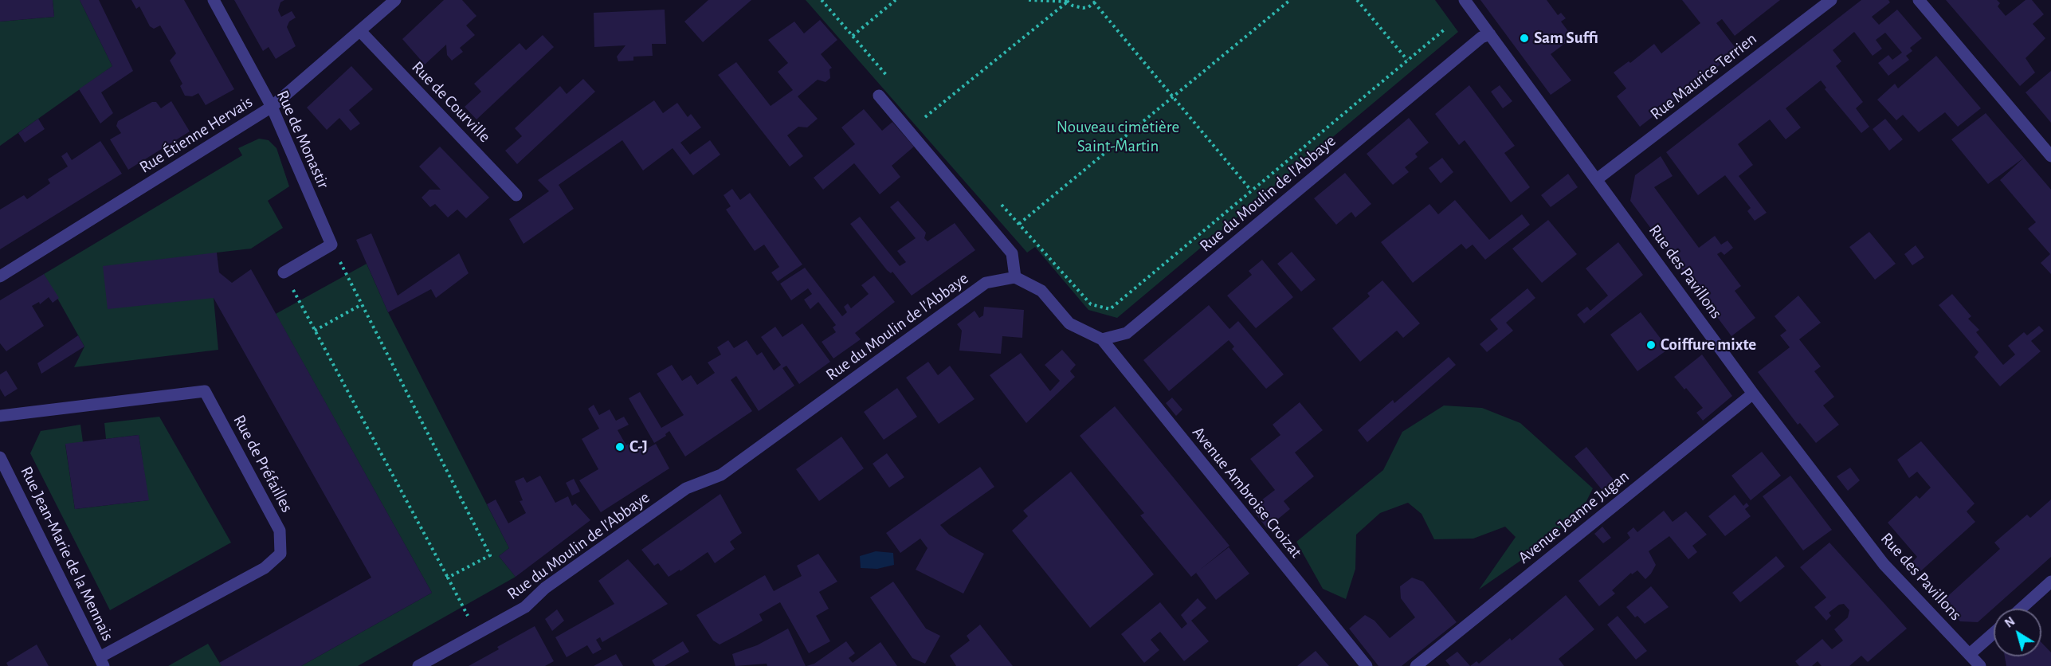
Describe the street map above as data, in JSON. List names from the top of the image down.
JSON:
{
  "streets": {
    "street": [
      "Rue Maurice Terrien",
      "Rue de Courville",
      "Rue Étienne Hervais",
      "Rue de Monastir",
      "Rue du Moulin de l'Abbaye",
      "Rue des Pavillons",
      "Rue de Préfailles",
      "Avenue Ambroise Croizat",
      "Avenue Jeanne Jugan",
      "Rue Jean-Marie de la Mennais"
    ]
  },
  "crossings": [
    ["Rue Maurice Terrien", "Rue des Pavillons"],
    ["Rue de Courville", "Rue Étienne Hervais"],
    ["Rue Étienne Hervais", "Rue de Monastir"],
    ["Rue du Moulin de l'Abbaye", "Rue des Pavillons"],
    ["Rue du Moulin de l'Abbaye", "Avenue Ambroise Croizat"],
    ["Rue des Pavillons", "Avenue Jeanne Jugan"],
    ["Rue de Préfailles", "Rue Jean-Marie de la Mennais"]
  ],
  "parks": ["Nouveau cimetière Saint-Martin"],
  "places": ["Sam Suffi", "Coiffure mixte", "C-J"],
  "north": "top left"
}
